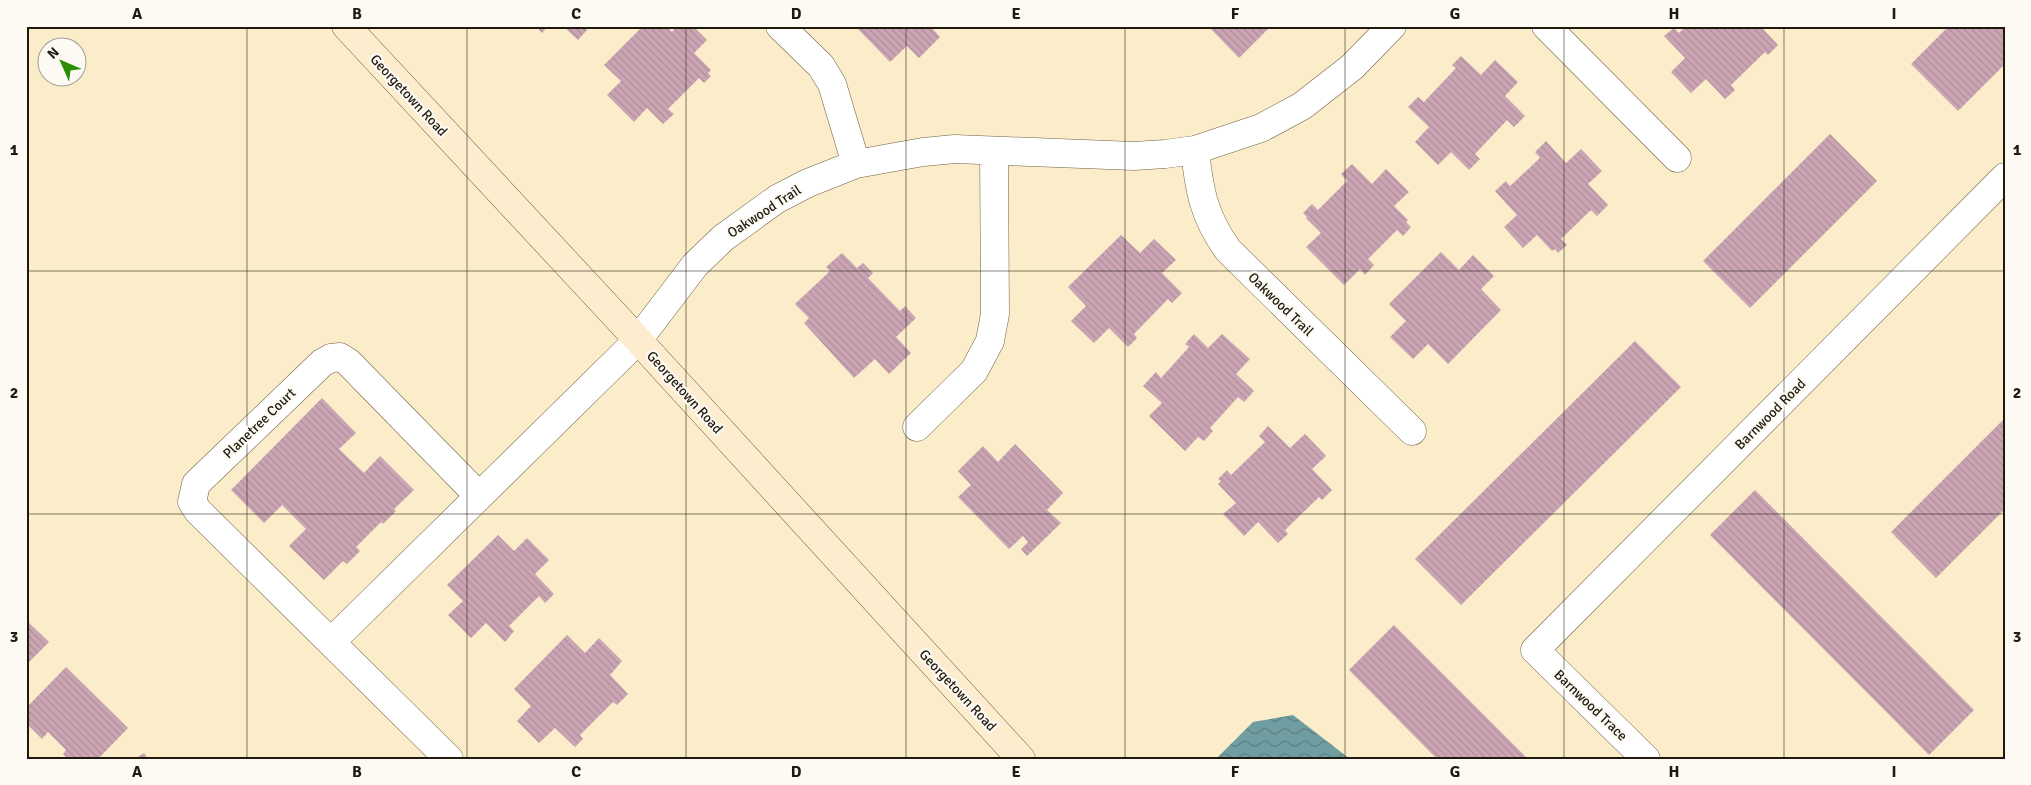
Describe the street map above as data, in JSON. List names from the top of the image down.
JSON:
{
  "streets": {
    "main road": ["Georgetown Road"],
    "street": [
      "Oakwood Trail",
      "Barnwood Road",
      "Planetree Court",
      "Barnwood Trace"
    ]
  },
  "crossings": [
    ["Georgetown Road", "Oakwood Trail"],
    ["Barnwood Road", "Barnwood Trace"]
  ],
  "north": "top left",
  "grid": {
    "columns": [
      "A",
      "B",
      "C",
      "D",
      "E",
      "F",
      "G",
      "H",
      "I"
    ],
    "rows": ["1", "2", "3"]
  }
}
